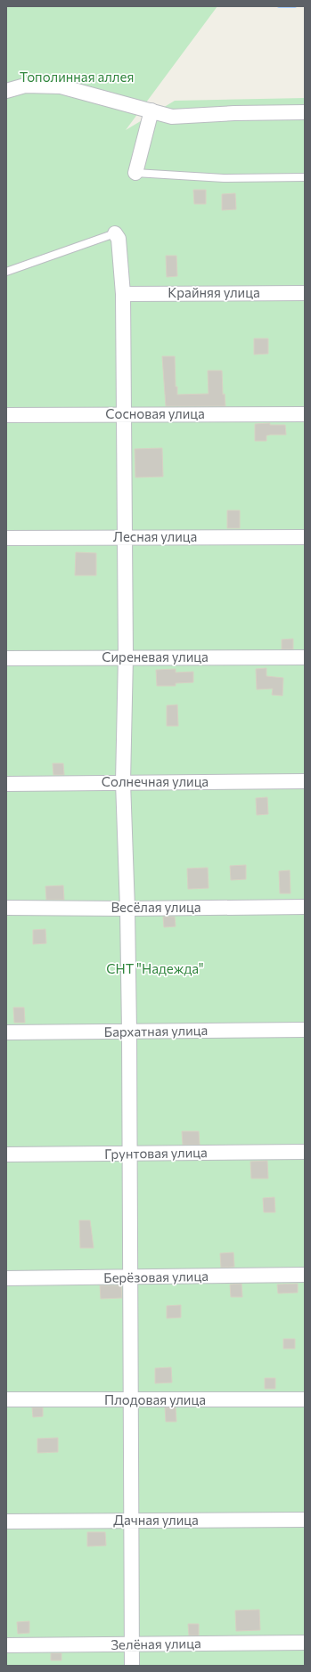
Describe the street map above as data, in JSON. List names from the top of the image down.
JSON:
{
  "streets": {
    "street": [
      "Крайняя улица",
      "Сосновая улица",
      "Лесная улица",
      "Сиреневая улица",
      "Солнечная улица",
      "Весёлая улица",
      "Бархатная улица",
      "Грунтовая улица",
      "Берёзовая улица",
      "Плодовая улица",
      "Дачная улица",
      "Зелёная улица"
    ]
  },
  "parks": ["Тополинная аллея", "СНТ \"Надежда\""]
}
